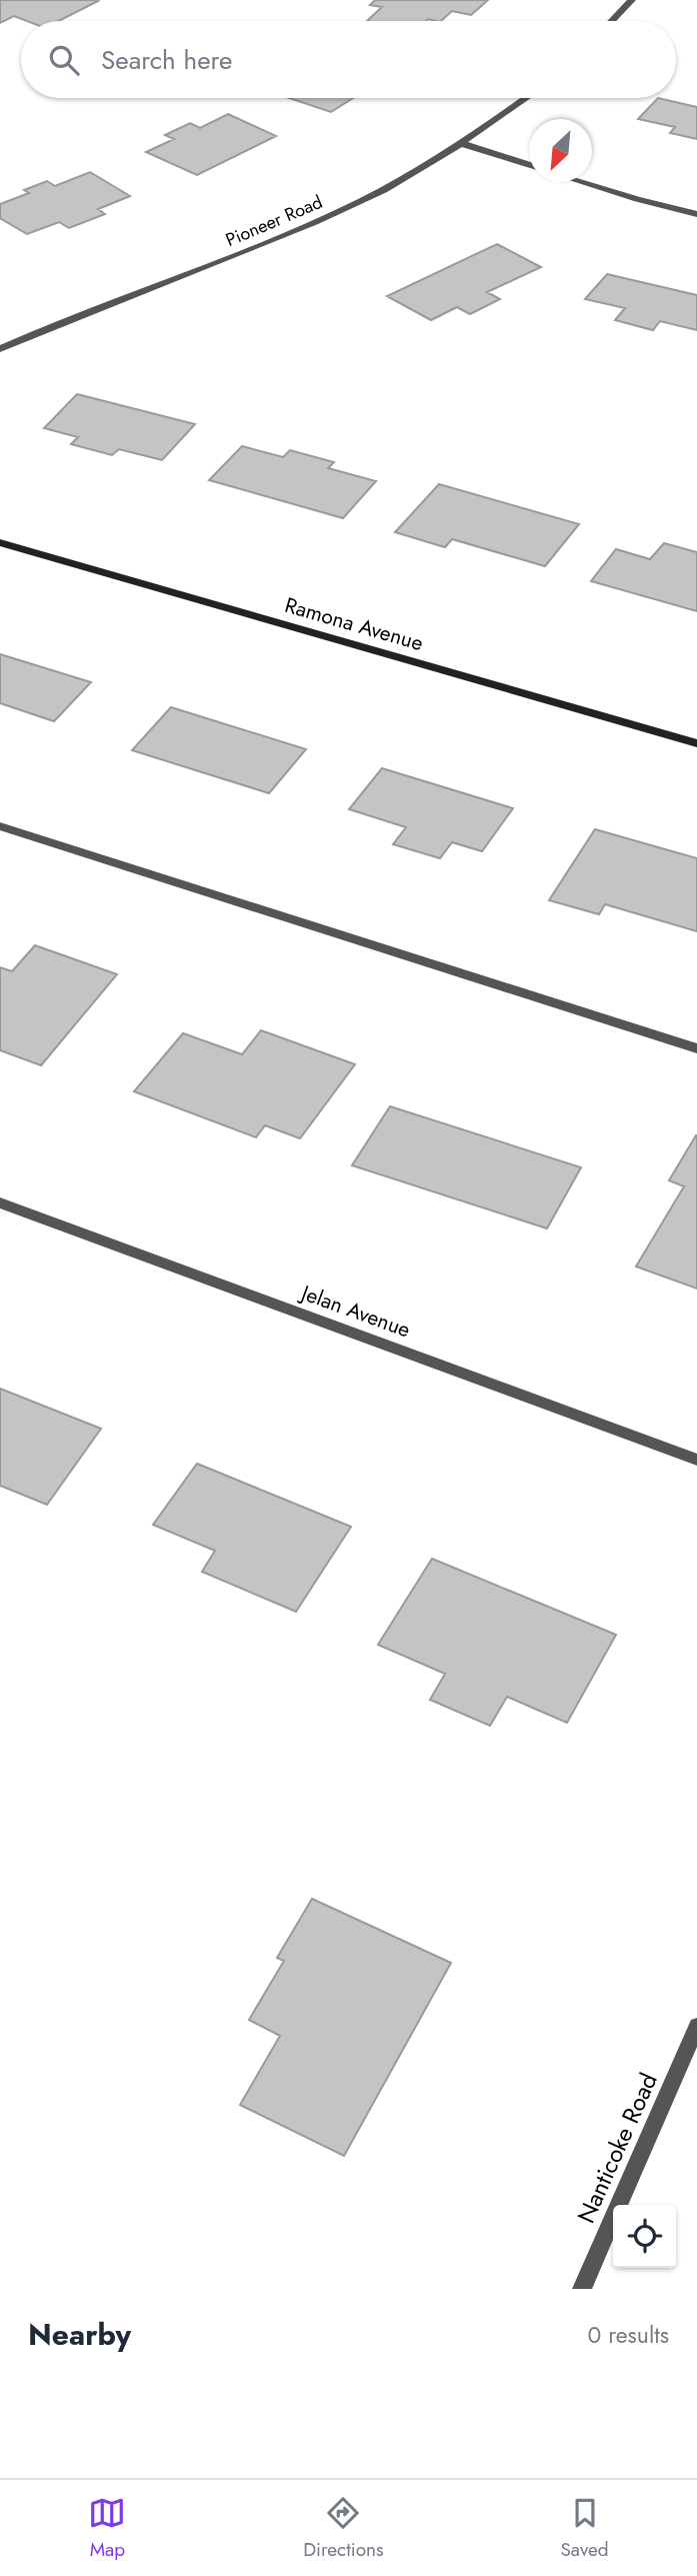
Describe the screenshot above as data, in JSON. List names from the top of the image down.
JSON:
{
  "streets": {
    "street": [
      "Pioneer Road",
      "Ramona Avenue",
      "Jelan Avenue",
      "Nanticoke Road"
    ]
  },
  "north": "bottom left",
  "page": {
    "search": "Search here",
    "heading": ["Nearby", "0 results"],
    "nav": ["Map", "Directions", "Saved"]
  }
}
